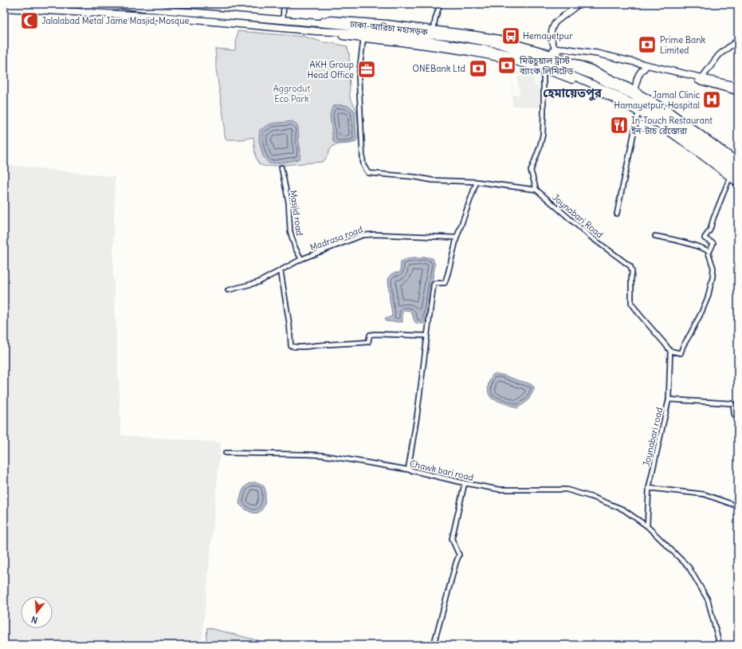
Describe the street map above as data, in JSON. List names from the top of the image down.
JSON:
{
  "streets": {
    "highway": ["ঢাকা-আরিচা মহাসড়ক"],
    "street": [
      "Masjid road",
      "Joynabari Road",
      "Madrasa road",
      "Joynabari road",
      "Chawk bari road"
    ]
  },
  "crossings": [
    ["Masjid road", "Madrasa road"],
    ["Joynabari Road", "Joynabari road"],
    ["Joynabari road", "Chawk bari road"]
  ],
  "districts": ["হেমায়েতপুর"],
  "parks": ["Aggrodut Eco Park"],
  "places": {
    "mosque": ["Jalalabad Metal Jame Masjid, Mosque"],
    "bus stop": ["Hemayetpur"],
    "bank": ["Prime Bank Limited", "মিউচুয়াল ট্রাস্ট ব্যাংক লিমিটেড", "ONEBank Ltd"],
    "office": ["AKH Group Head Office"],
    "hospital": ["Jamal Clinic Hamayetpur, Hospital"],
    "restaurant": ["In-Touch Restaurant ইন-টাচ রেঁস্তোরা"]
  },
  "north": "bottom"
}
